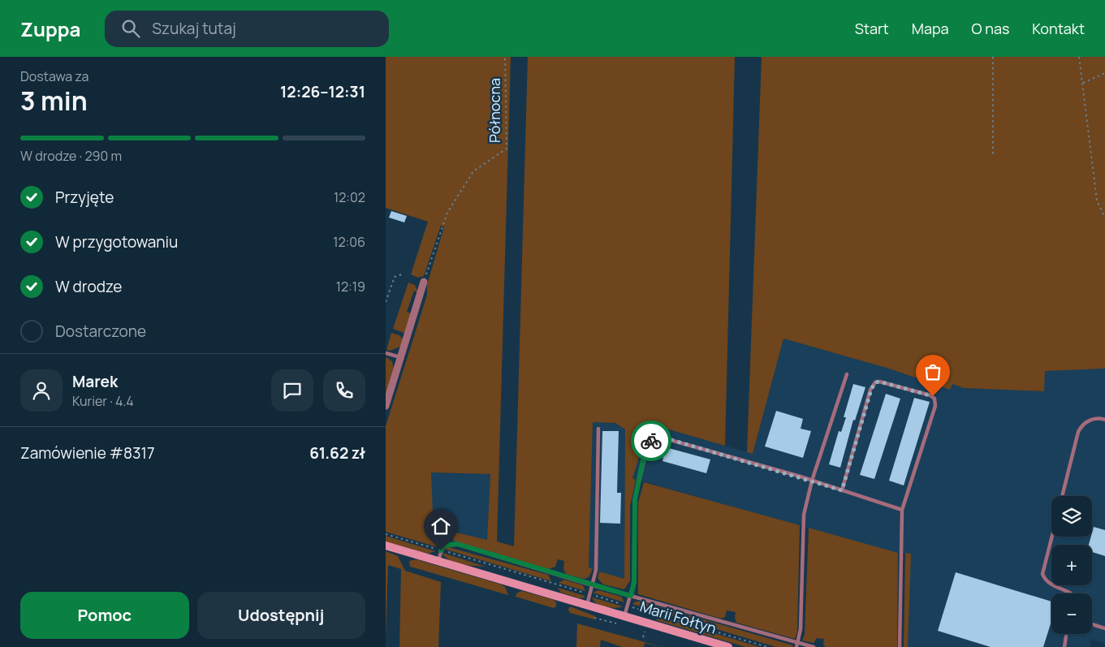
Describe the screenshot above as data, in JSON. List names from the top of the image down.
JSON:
{
  "streets": {
    "street": ["Marii Fołtyn"],
    "path": ["Północna"]
  },
  "page": {
    "header": "Zuppa",
    "search": "Szukaj tutaj",
    "nav": [
      "Start",
      "Mapa",
      "O nas",
      "Kontakt"
    ],
    "heading": ["3 min", "Dostawa za", "12:26–12:31"],
    "panel": [
      "Marek",
      "Kurier · 4.4",
      "Zamówienie #8317",
      "61.62 zł"
    ],
    "bar": "W drodze · 290 m",
    "list": [
      ["Przyjęte", "12:02"],
      ["W przygotowaniu", "12:06"],
      ["W drodze", "12:19"],
      "Dostarczone"
    ],
    "map_buttons": ["+", "−"],
    "buttons": ["Pomoc", "Udostępnij"]
  }
}
